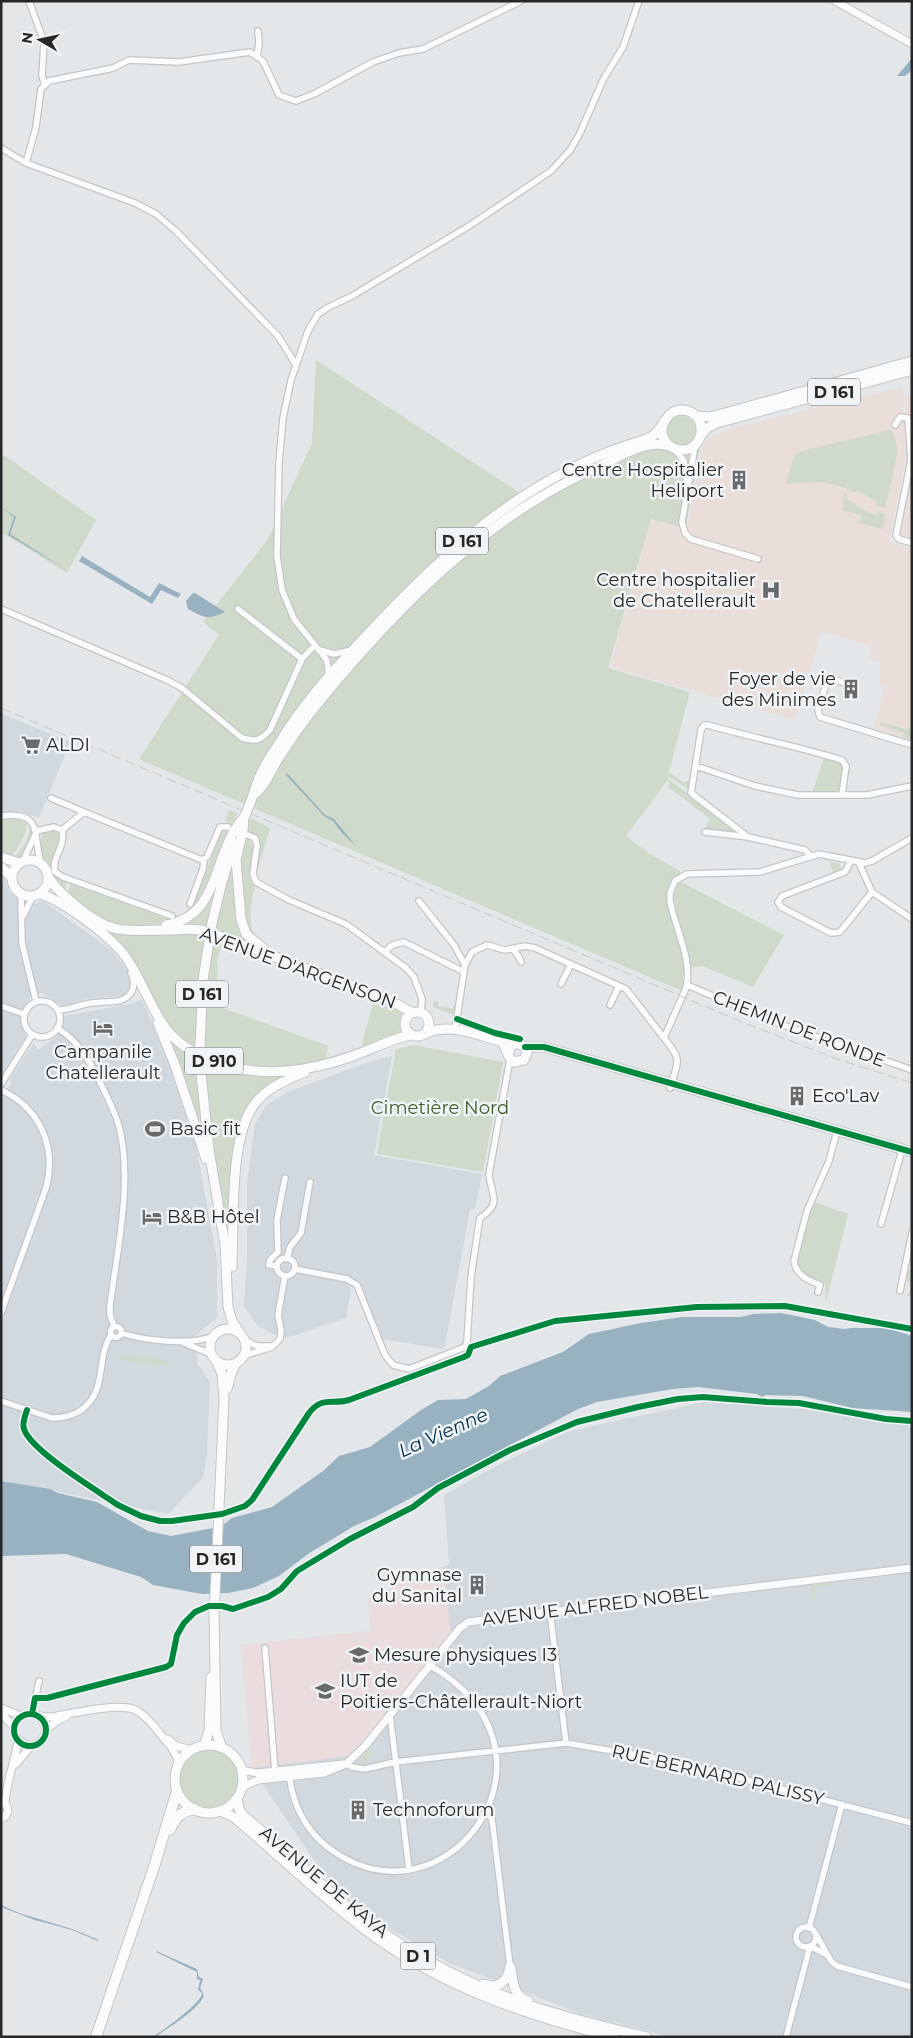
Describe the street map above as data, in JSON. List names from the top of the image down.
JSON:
{
  "streets": {
    "main road": [
      "D 161",
      "AVENUE D'ARGENSON",
      "D 910",
      "AVENUE DE KAYA",
      "D 1"
    ],
    "street": ["CHEMIN DE RONDE", "AVENUE ALFRED NOBEL", "RUE BERNARD PALISSY"]
  },
  "crossings": [
    ["D 161", "AVENUE DE KAYA"],
    ["AVENUE ALFRED NOBEL", "RUE BERNARD PALISSY"]
  ],
  "water": ["La Vienne"],
  "parks": ["Cimetière Nord"],
  "places": {
    "building": [
      "Centre Hospitalier Heliport",
      "Foyer de vie des Minimes",
      "Eco'Lav",
      "Gymnase du Sanital",
      "Technoforum"
    ],
    "hospital": ["Centre hospitalier de Chatellerault"],
    "supermarket": ["ALDI"],
    "hotel": ["Campanile Chatellerault", "B&B Hôtel"],
    "sports": ["Basic fit"],
    "school or university": ["Mesure physiques I3", "IUT de Poitiers-Châtellerault-Niort"]
  },
  "north": "left"
}
